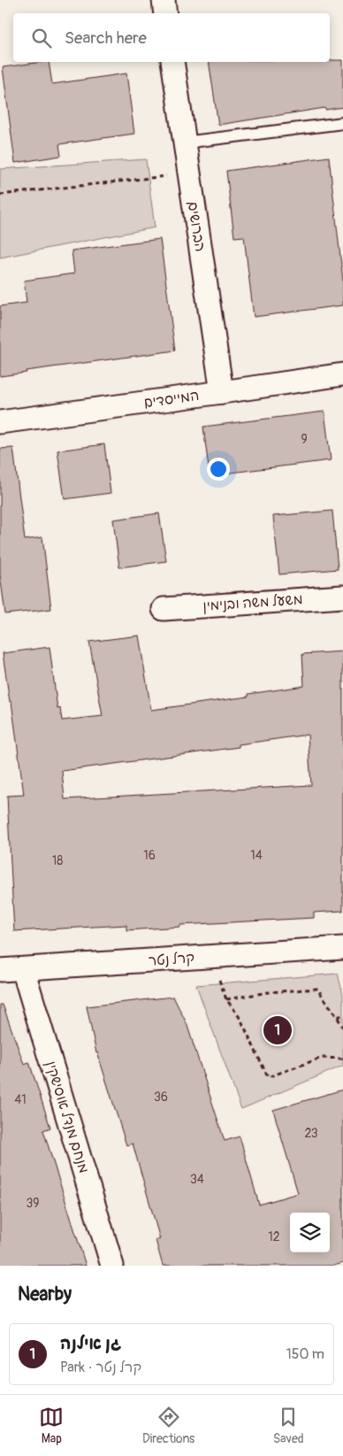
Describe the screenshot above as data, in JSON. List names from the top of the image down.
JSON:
{
  "streets": {
    "street": [
      "הברושים",
      "המייסדים",
      "משעל משה ובנימין",
      "קרל נטר",
      "מנחם מנדל אוסישקין"
    ]
  },
  "crossings": [
    ["הברושים", "המייסדים"],
    ["קרל נטר", "מנחם מנדל אוסישקין"]
  ],
  "house_numbers": [
    "9",
    "16",
    "14",
    "18",
    "36",
    "41",
    "23",
    "34",
    "39",
    "12"
  ],
  "page": {
    "search": "Search here",
    "pins": "1",
    "heading": "Nearby",
    "list": [
      {
        "mark": "1",
        "name": "גן אילנה",
        "note": "Park · קרל נטר",
        "value": "150 m"
      }
    ],
    "nav": ["Map", "Directions", "Saved"]
  }
}
